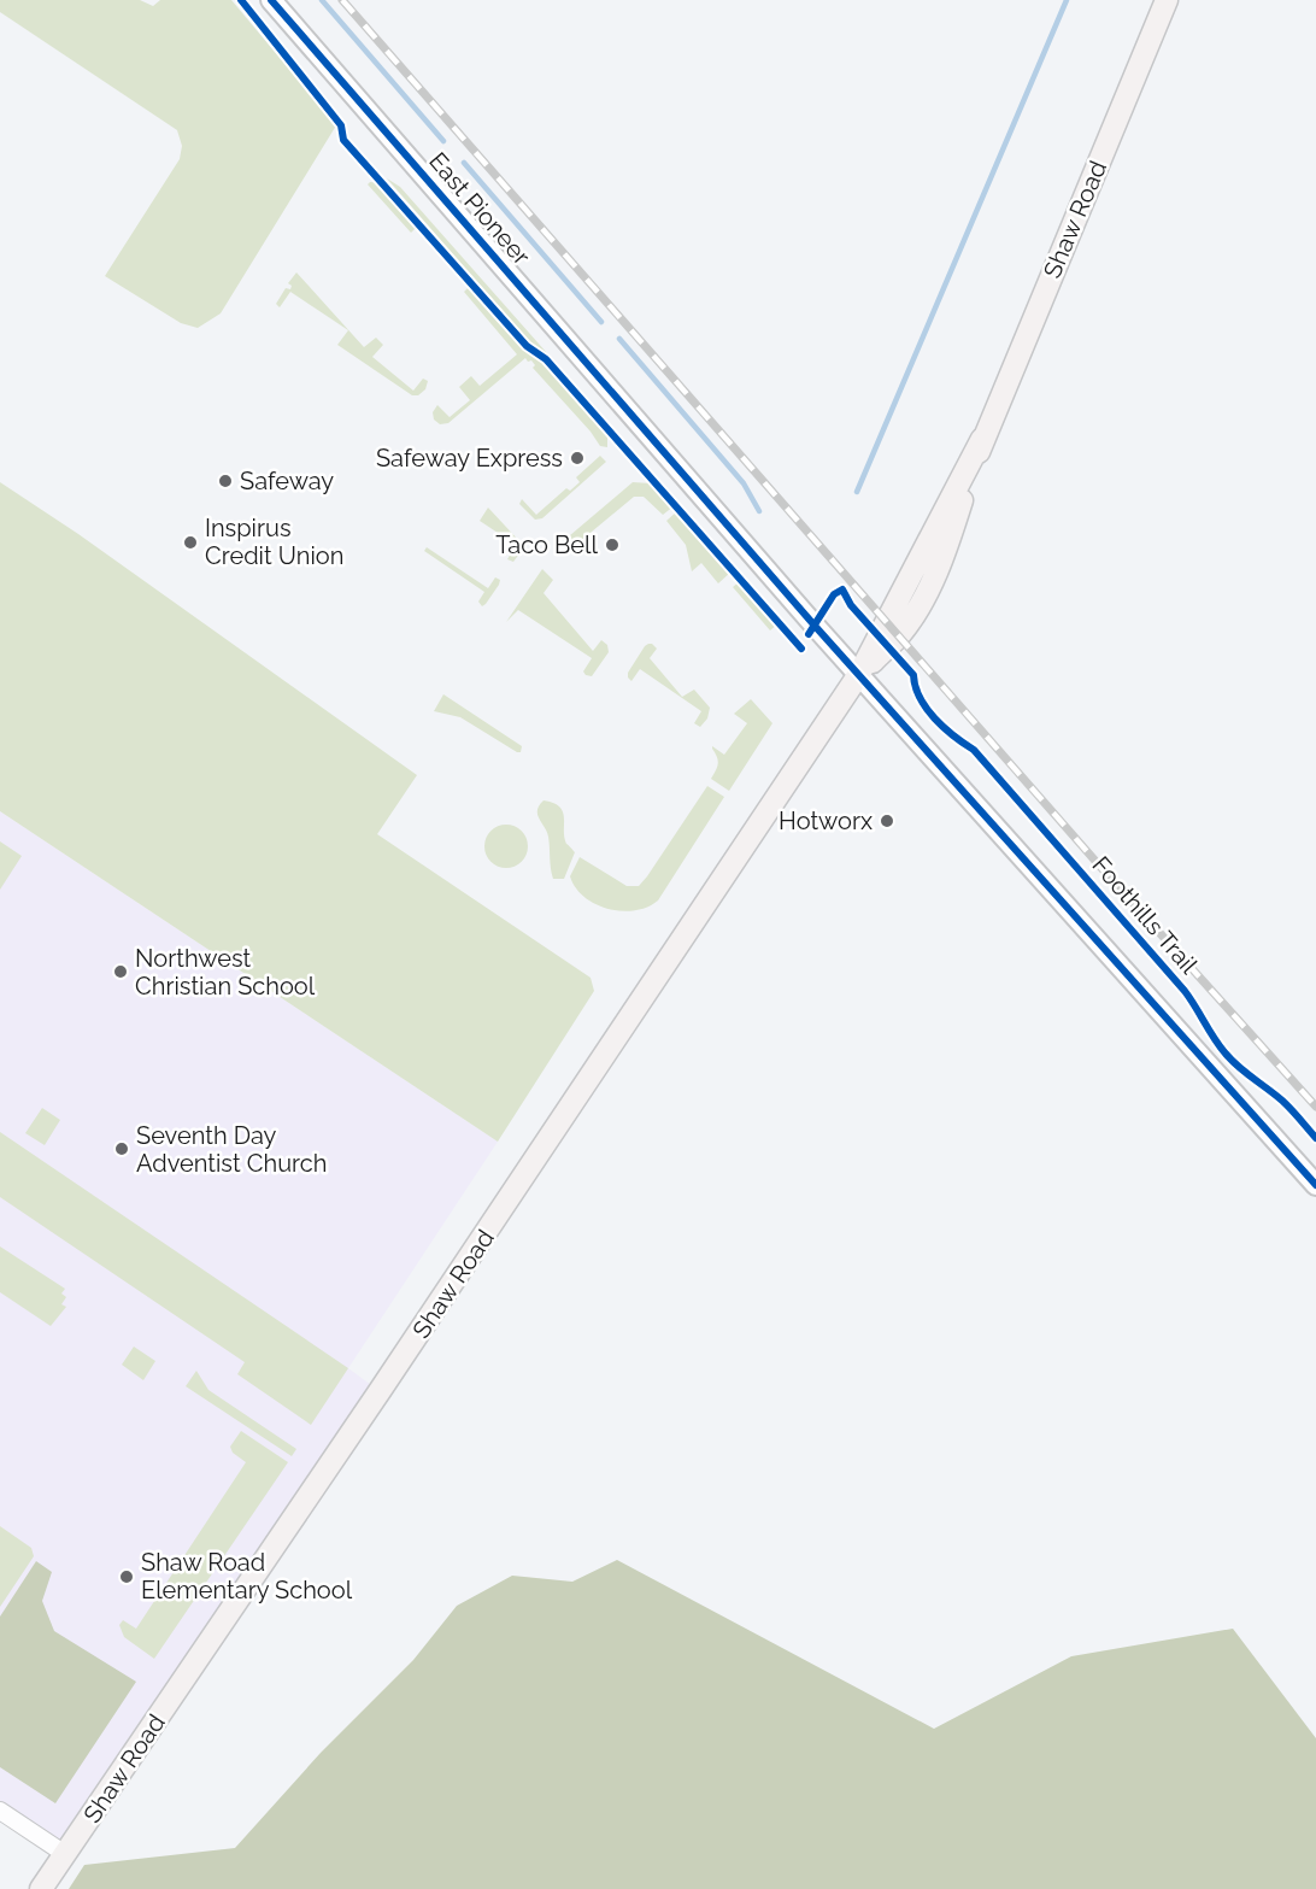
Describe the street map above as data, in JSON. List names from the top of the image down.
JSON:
{
  "streets": {
    "main road": ["Shaw Road"],
    "street": ["East Pioneer"],
    "cycle path": ["Foothills Trail"]
  },
  "crossings": [
    ["East Pioneer", "Shaw Road"]
  ],
  "places": [
    "Safeway Express",
    "Safeway",
    "Inspirus Credit Union",
    "Taco Bell",
    "Hotworx",
    "Northwest Christian School",
    "Seventh Day Adventist Church",
    "Shaw Road Elementary School"
  ]
}
